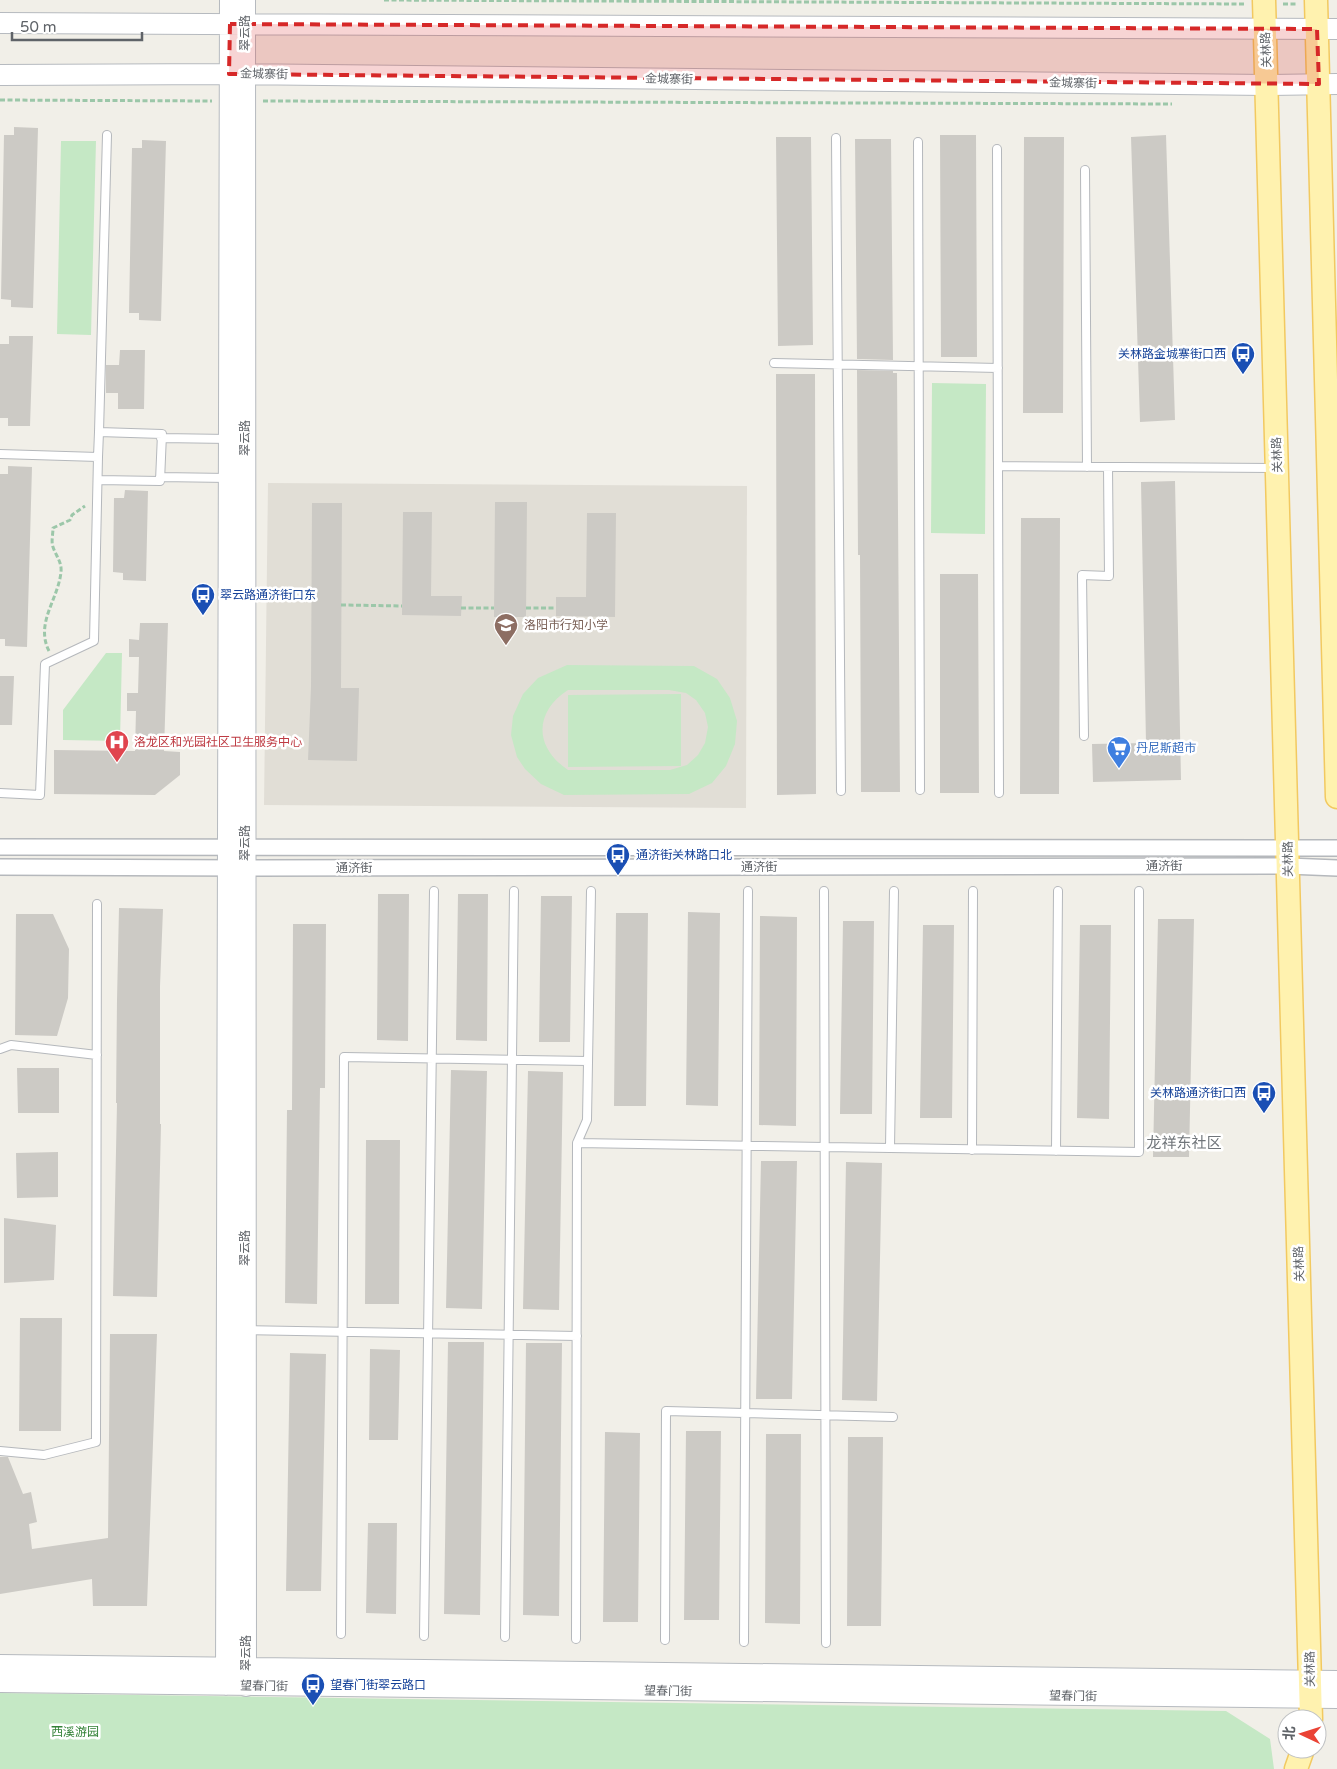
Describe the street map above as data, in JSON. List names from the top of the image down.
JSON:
{
  "streets": {
    "main road": ["关林路"],
    "street": [
      "翠云路",
      "金城寨街",
      "通济街",
      "望春门街"
    ]
  },
  "crossings": [
    ["翠云路", "金城寨街"],
    ["翠云路", "通济街"],
    ["翠云路", "望春门街"],
    ["关林路", "金城寨街"],
    ["关林路", "通济街"],
    ["关林路", "望春门街"]
  ],
  "districts": ["龙祥东社区"],
  "parks": ["西溪游园"],
  "places": {
    "bus stop": [
      "关林路金城寨街口西",
      "翠云路通济街口东",
      "通济街关林路口北",
      "关林路通济街口西",
      "望春门街翠云路口"
    ],
    "school or university": ["洛阳市行知小学"],
    "hospital": ["洛龙区和光园社区卫生服务中心"],
    "supermarket": ["丹尼斯超市"]
  },
  "scale_bar": "50 m",
  "north": "left"
}
